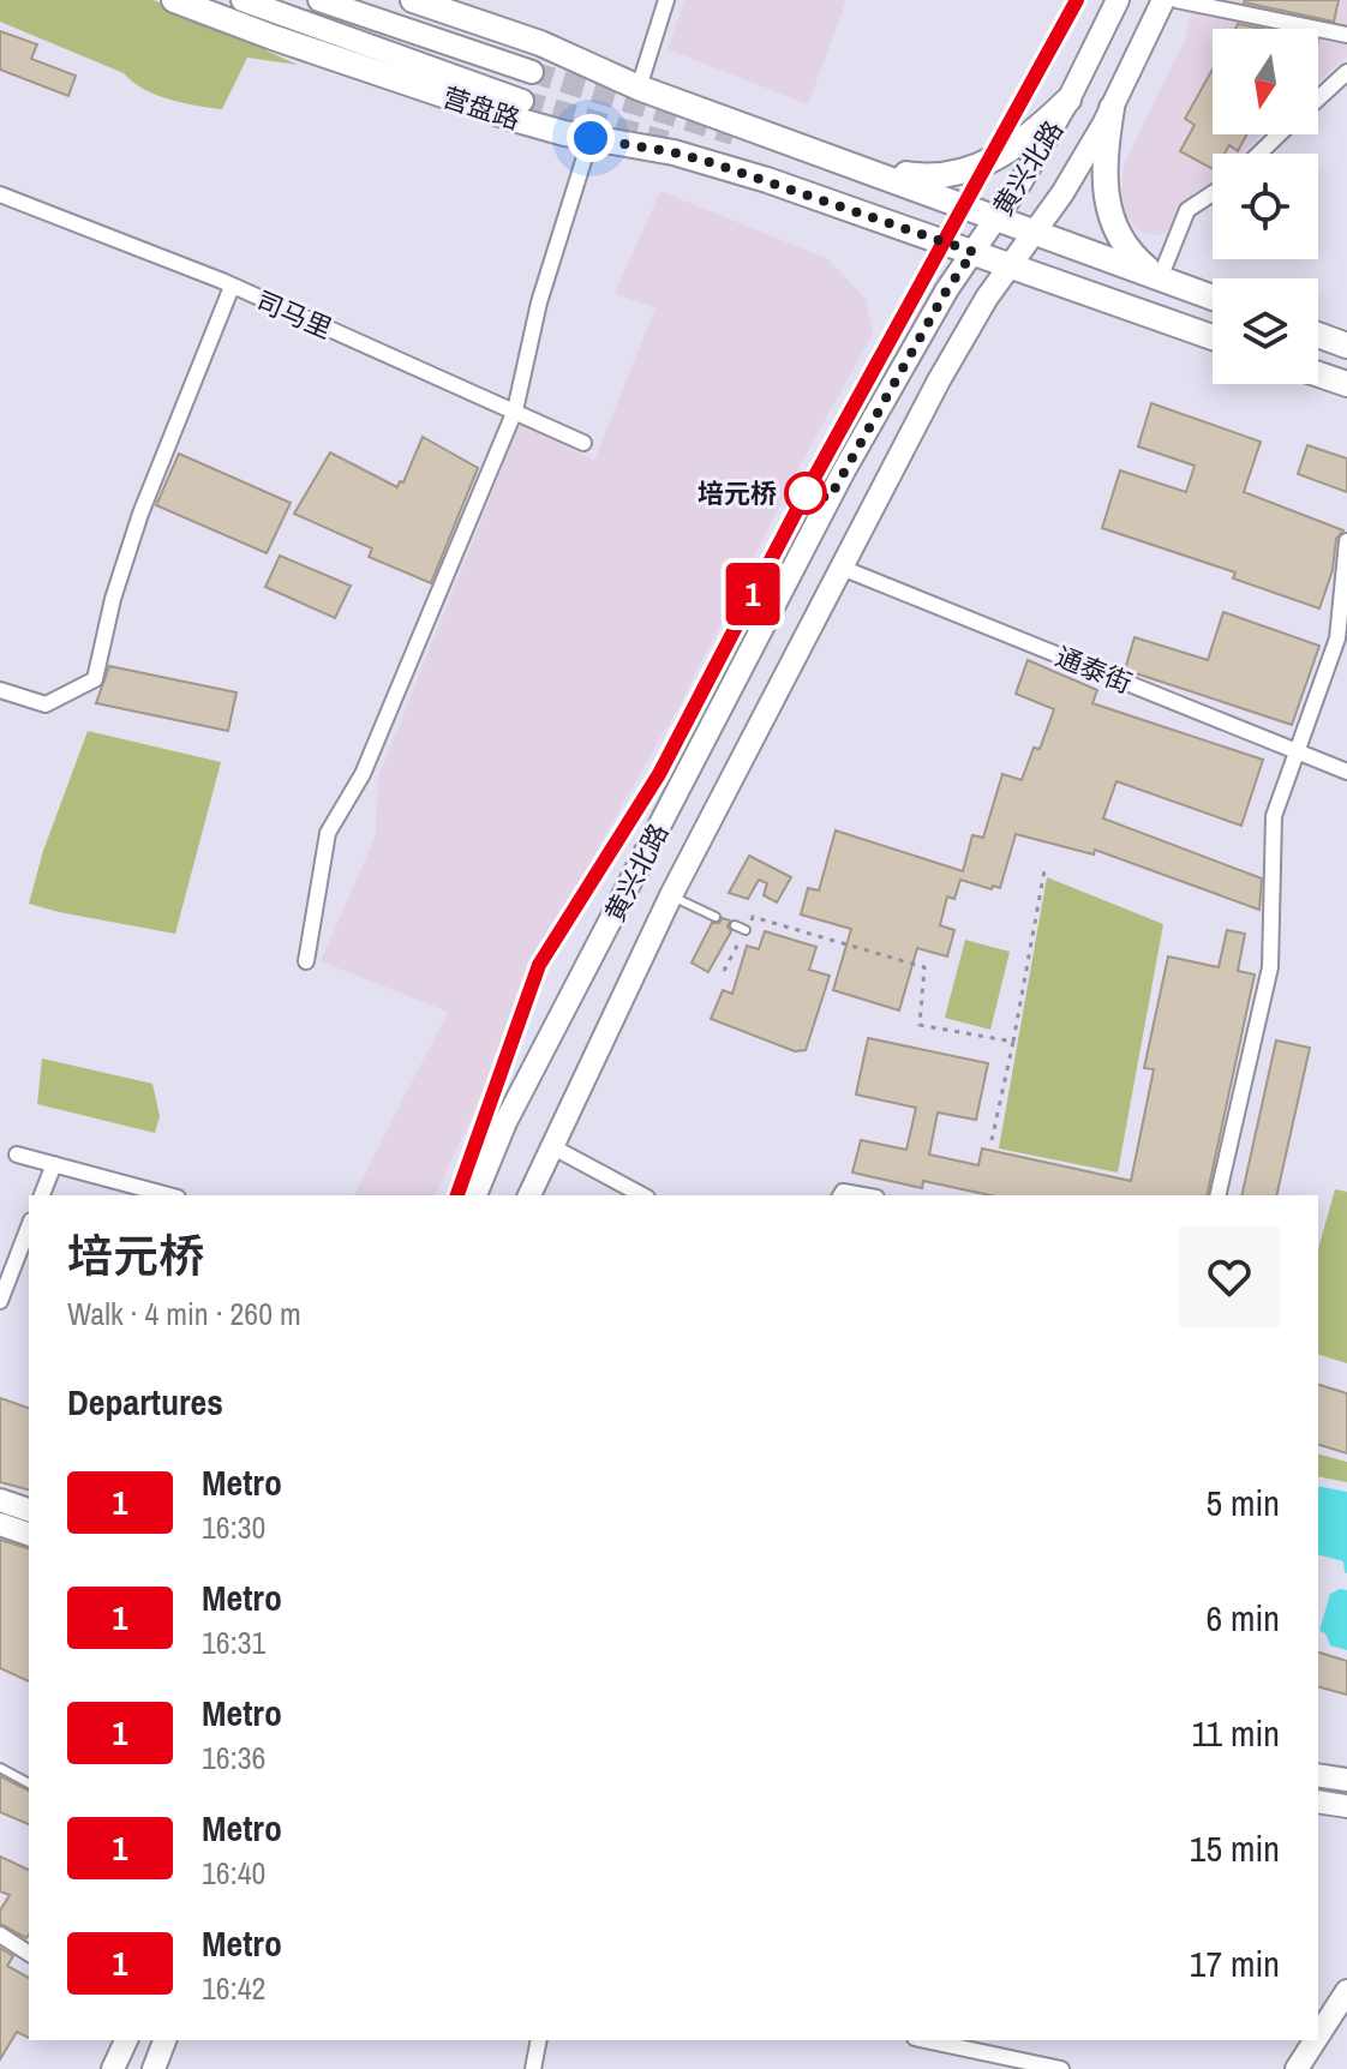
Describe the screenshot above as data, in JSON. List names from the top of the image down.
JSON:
{
  "streets": {
    "main road": ["营盘路", "黄兴北路"],
    "street": ["司马里", "通泰街"]
  },
  "crossings": [
    ["营盘路", "黄兴北路"],
    ["黄兴北路", "通泰街"]
  ],
  "places": ["培元桥"],
  "lines": ["metro line 1"],
  "north": "bottom",
  "page": {
    "on_map": "1",
    "heading": [
      ["培元桥", "Walk · 4 min · 260 m"],
      "Departures"
    ],
    "list": [
      {
        "mark": "1",
        "name": "Metro",
        "note": "16:30",
        "value": "5 min"
      },
      {
        "mark": "1",
        "name": "Metro",
        "note": "16:31",
        "value": "6 min"
      },
      {
        "mark": "1",
        "name": "Metro",
        "note": "16:36",
        "value": "11 min"
      },
      {
        "mark": "1",
        "name": "Metro",
        "note": "16:40",
        "value": "15 min"
      },
      {
        "mark": "1",
        "name": "Metro",
        "note": "16:42",
        "value": "17 min"
      }
    ]
  }
}
